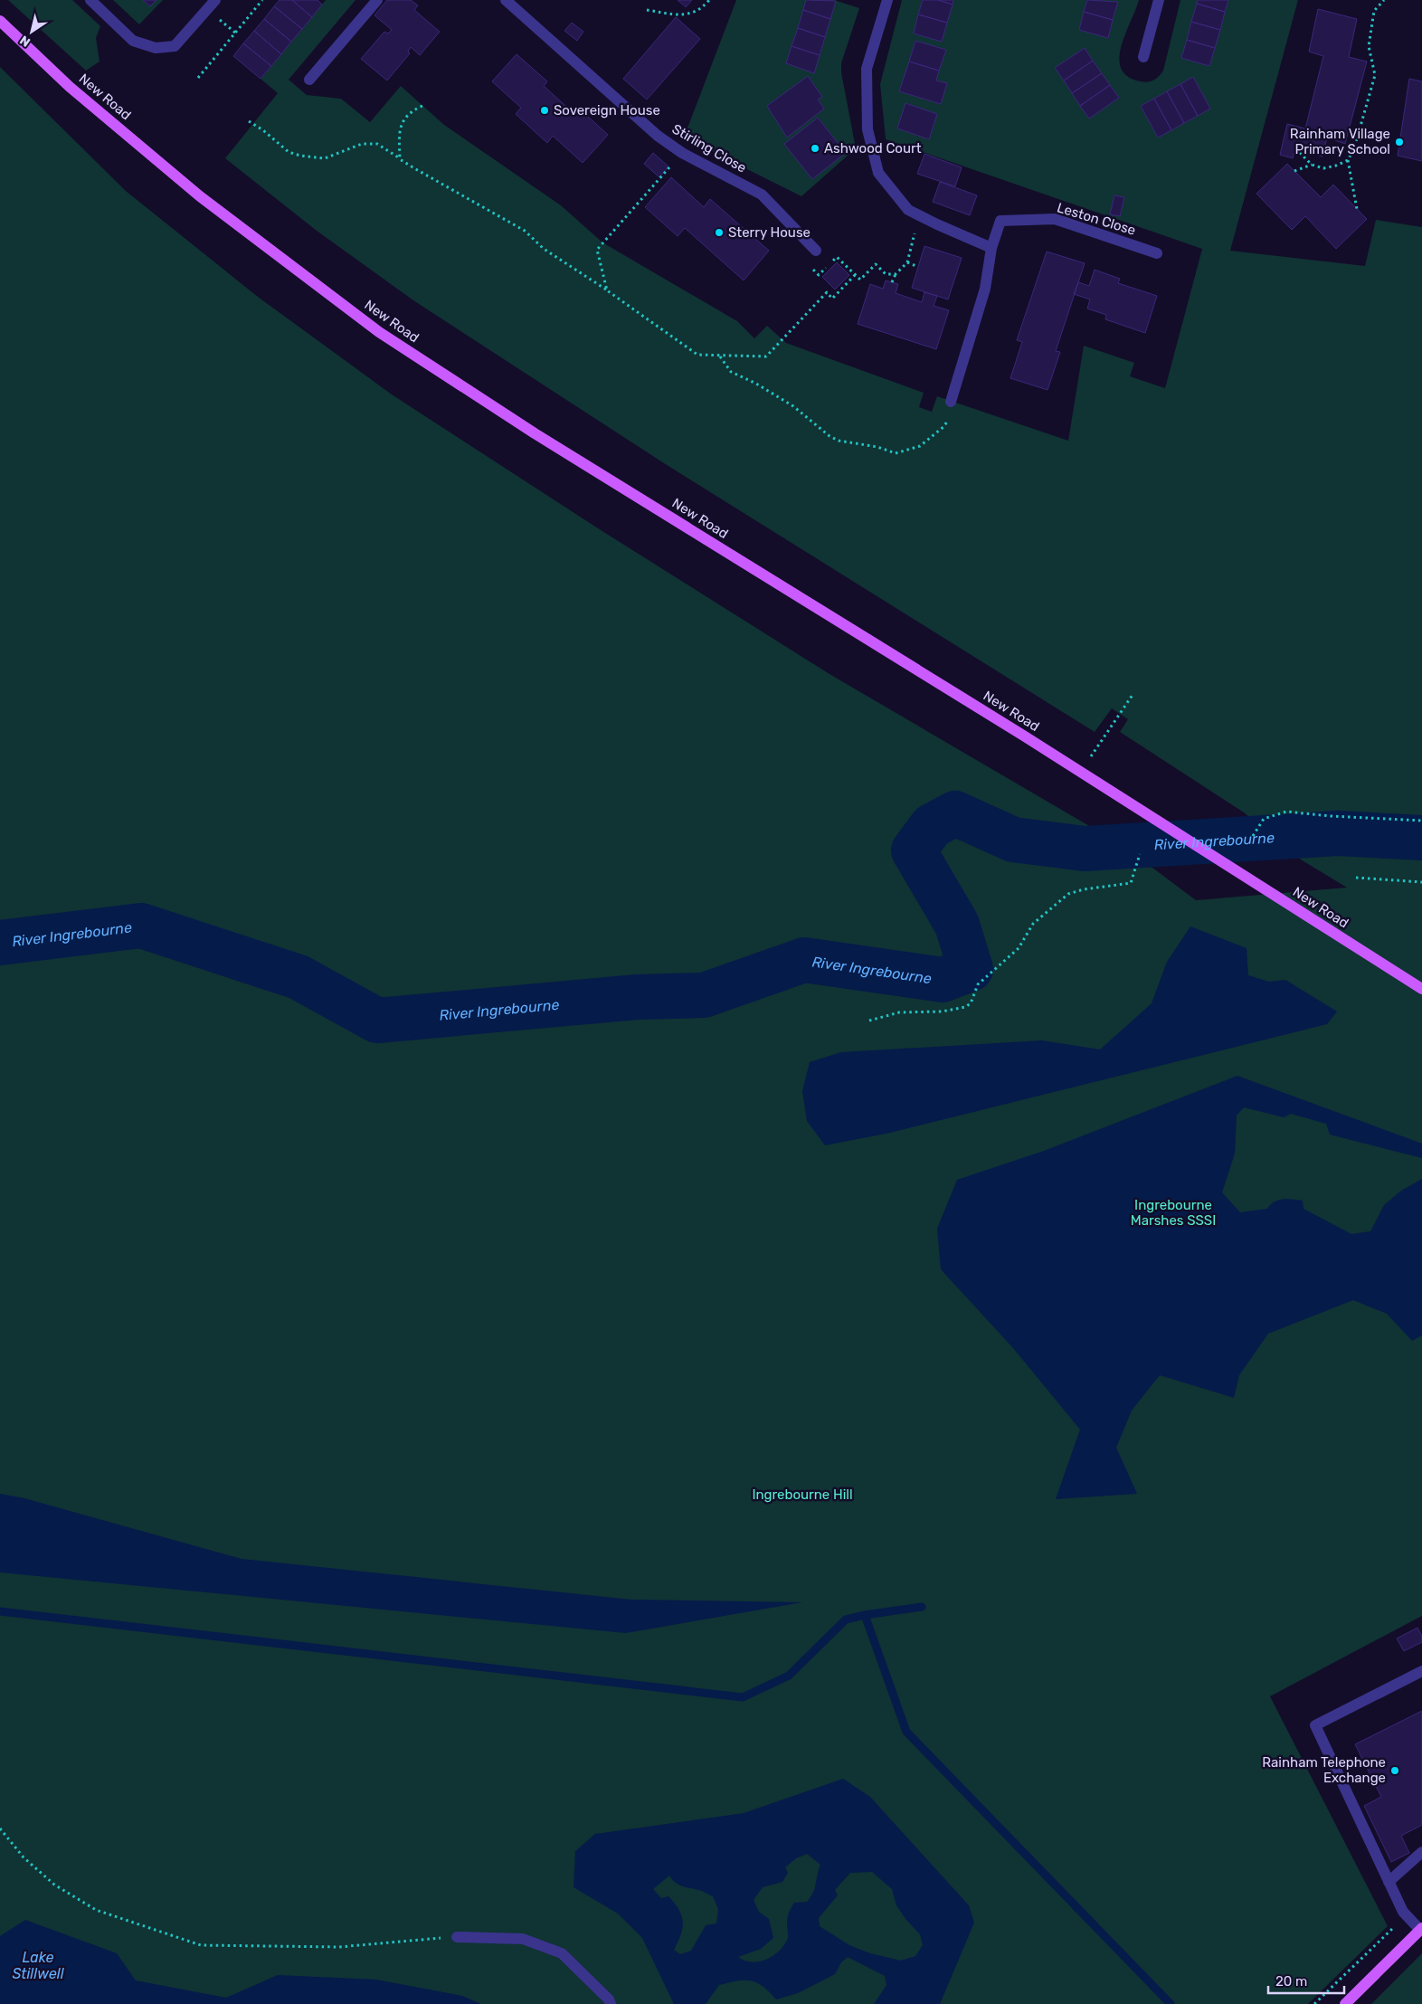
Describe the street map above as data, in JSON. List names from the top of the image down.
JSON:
{
  "streets": {
    "main road": ["New Road"],
    "street": ["Stirling Close", "Leston Close"]
  },
  "water": ["River Ingrebourne", "Lake Stillwell"],
  "parks": ["Ingrebourne Marshes SSSI", "Ingrebourne Hill"],
  "places": [
    "Sovereign House",
    "Rainham Village Primary School",
    "Ashwood Court",
    "Sterry House",
    "Rainham Telephone Exchange"
  ],
  "scale_bar": "20 m",
  "north": "bottom left"
}
